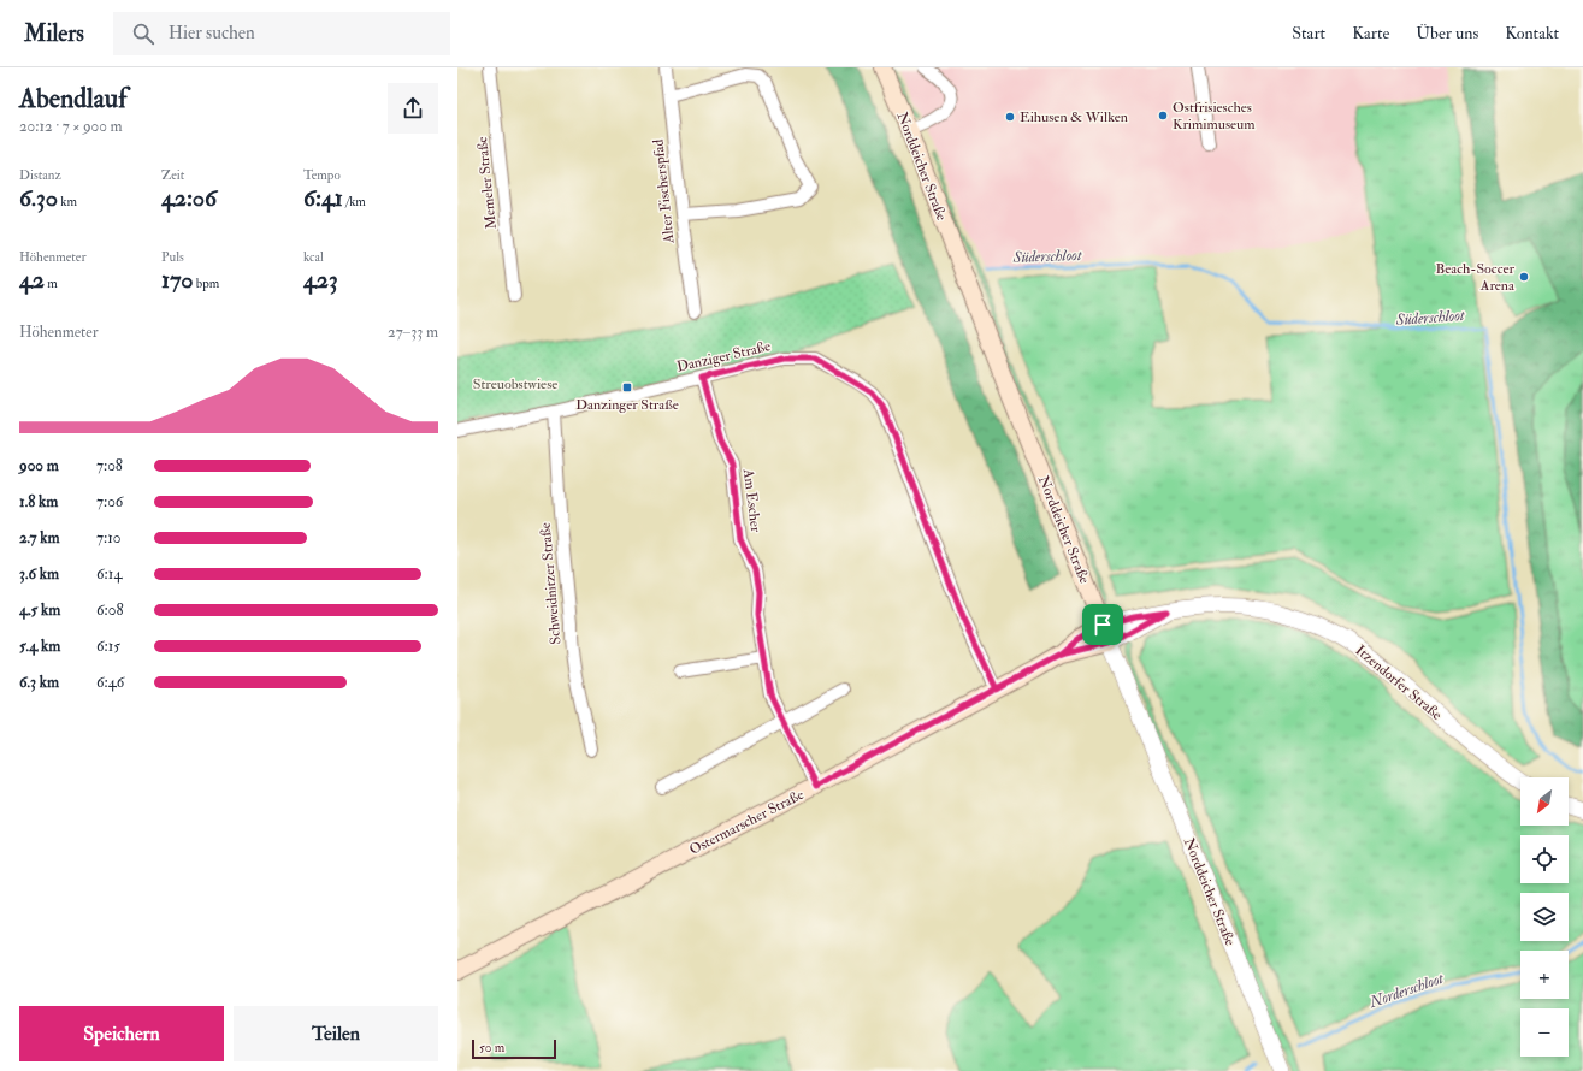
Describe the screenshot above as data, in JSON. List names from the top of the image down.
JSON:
{
  "streets": {
    "main road": ["Norddeicher Straße", "Ostermarscher Straße"],
    "street": [
      "Memeler Straße",
      "Alter Fischerspfad",
      "Danziger Straße",
      "Am Escher",
      "Schweidnitzer Straße",
      "Itzendorfer Straße"
    ]
  },
  "crossings": [
    ["Norddeicher Straße", "Itzendorfer Straße"],
    ["Norddeicher Straße", "Ostermarscher Straße"],
    ["Danziger Straße", "Am Escher"],
    ["Danziger Straße", "Schweidnitzer Straße"],
    ["Danziger Straße", "Ostermarscher Straße"],
    ["Am Escher", "Ostermarscher Straße"],
    ["Itzendorfer Straße", "Ostermarscher Straße"]
  ],
  "water": ["Süderschloot", "Norderschloot"],
  "parks": ["Streuobstwiese"],
  "places": {
    "other": ["Ostfrisiesches Krimimuseum", "Eihusen & Wilken", "Beach-Soccer Arena"],
    "transit": ["Danzinger Straße"]
  },
  "scale_bar": "50 m",
  "north": "bottom left",
  "page": {
    "header": "Milers",
    "search": "Hier suchen",
    "nav": [
      "Start",
      "Karte",
      "Über uns",
      "Kontakt"
    ],
    "heading": ["Abendlauf", "20:12 · 7 × 900 m"],
    "stats": [
      ["Distanz", "6.30 km"],
      ["Zeit", "42:06"],
      ["Tempo", "6:41 /km"],
      ["Höhenmeter", "42 m"],
      ["Puls", "170 bpm"],
      ["kcal", "423"]
    ],
    "chart": ["Höhenmeter", "27–33 m"],
    "list": [
      {
        "name": "900 m",
        "note": "7:08"
      },
      {
        "name": "1.8 km",
        "note": "7:06"
      },
      {
        "name": "2.7 km",
        "note": "7:10"
      },
      {
        "name": "3.6 km",
        "note": "6:14"
      },
      {
        "name": "4.5 km",
        "note": "6:08"
      },
      {
        "name": "5.4 km",
        "note": "6:15"
      },
      {
        "name": "6.3 km",
        "note": "6:46"
      }
    ],
    "map_buttons": ["+", "−"],
    "buttons": ["Speichern", "Teilen"],
    "scale": "50 m"
  }
}
